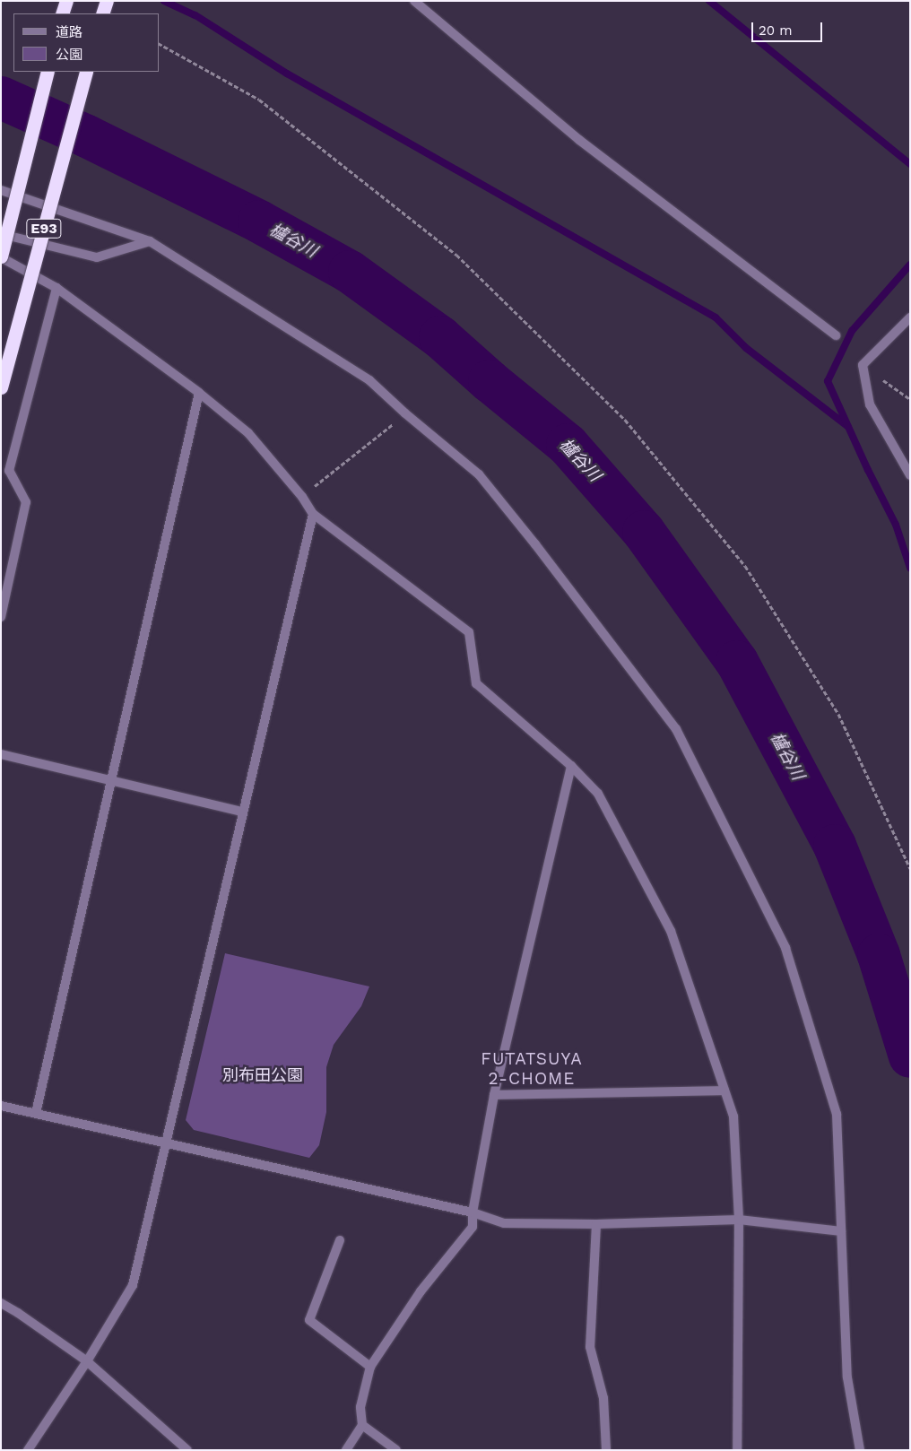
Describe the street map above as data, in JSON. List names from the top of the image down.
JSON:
{
  "streets": {
    "highway": ["E93"]
  },
  "districts": ["FUTATSUYA 2-CHOME"],
  "water": ["櫨谷川"],
  "parks": ["別布田公園"],
  "legend": ["道路", "公園"],
  "scale_bar": "20 m"
}
